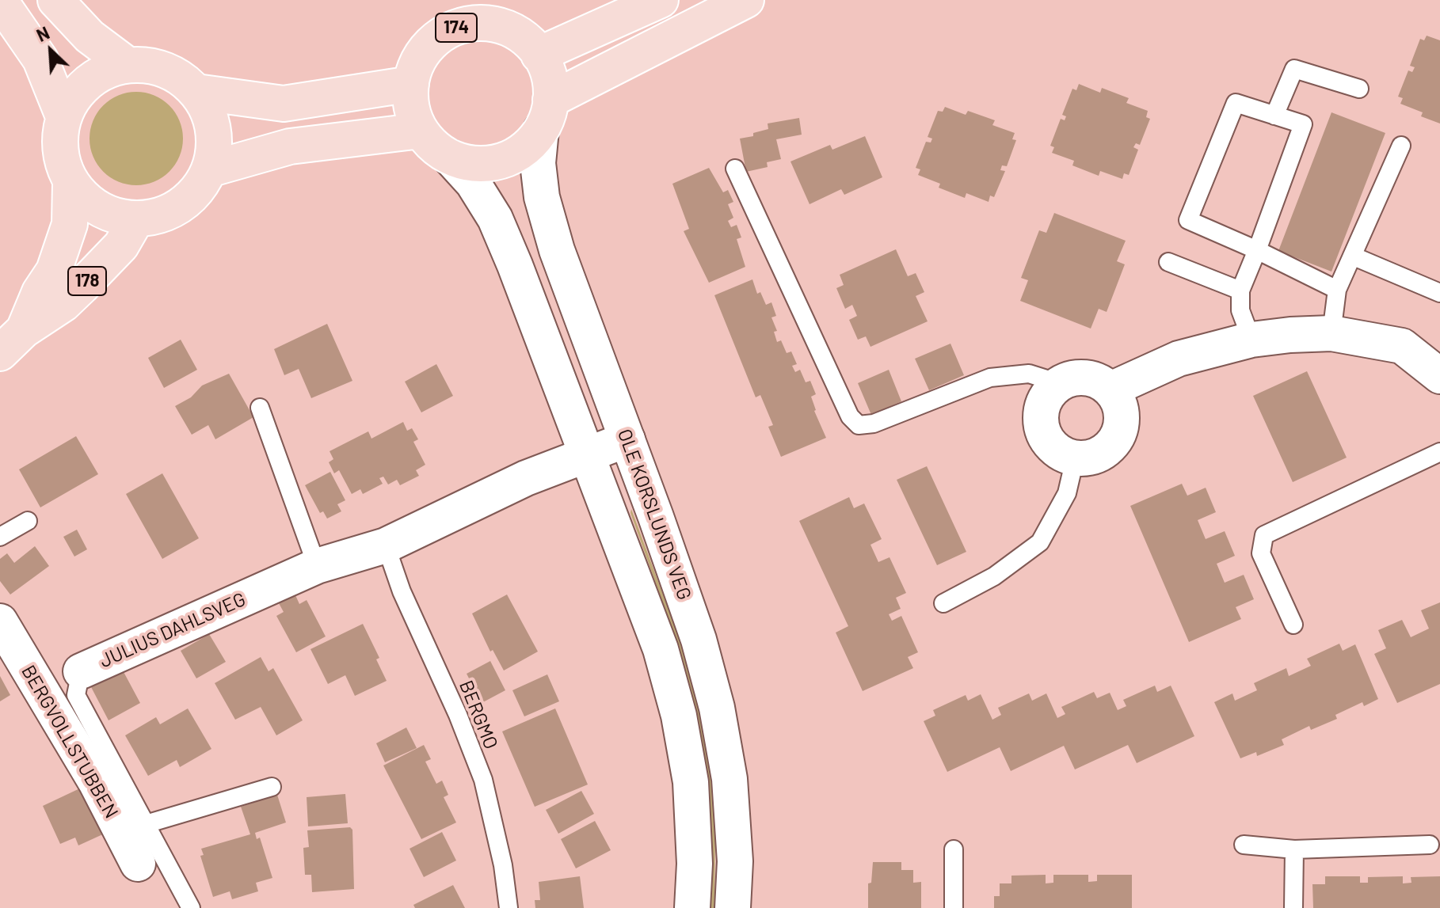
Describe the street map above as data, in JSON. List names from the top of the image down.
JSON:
{
  "streets": {
    "main road": ["174", "178"],
    "street": ["OLE KORSLUNDS VEG", "JULIUS DAHLSVEG", "BERGVOLLSTUBBEN"],
    "lane": ["BERGMO"]
  },
  "crossings": [
    ["174", "OLE KORSLUNDS VEG"],
    ["OLE KORSLUNDS VEG", "JULIUS DAHLSVEG"],
    ["JULIUS DAHLSVEG", "BERGMO"]
  ],
  "north": "top left"
}
